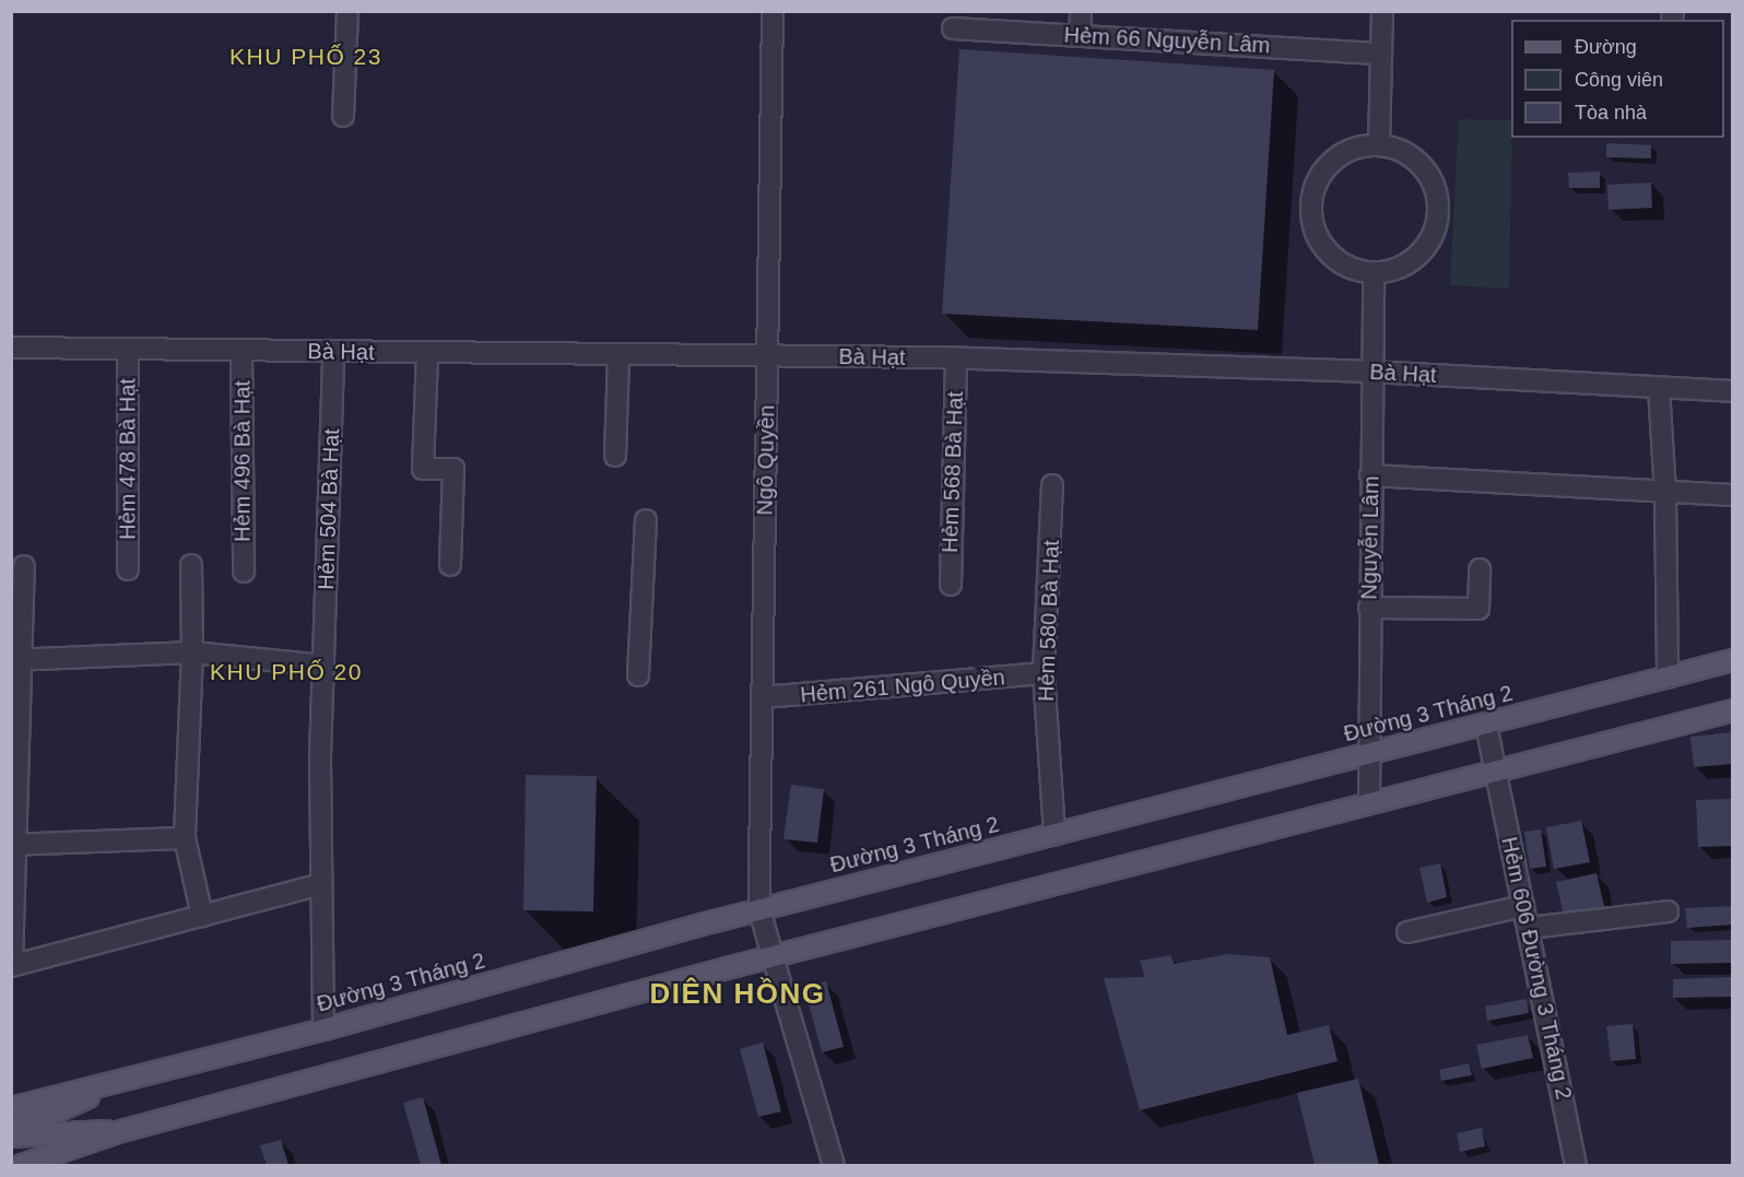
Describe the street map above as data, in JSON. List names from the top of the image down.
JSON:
{
  "streets": {
    "main road": ["Đường 3 Tháng 2"],
    "street": [
      "Hẻm 66 Nguyễn Lâm",
      "Bà Hạt",
      "Hẻm 478 Bà Hạt",
      "Ngô Quyền",
      "Hẻm 496 Bà Hạt",
      "Hẻm 568 Bà Hạt",
      "Hẻm 504 Bà Hạt",
      "Nguyễn Lâm",
      "Hẻm 580 Bà Hạt",
      "Hẻm 261 Ngô Quyền",
      "Hẻm 606 Đường 3 Tháng 2"
    ]
  },
  "crossings": [
    ["Bà Hạt", "Hẻm 478 Bà Hạt"],
    ["Bà Hạt", "Ngô Quyền"],
    ["Bà Hạt", "Hẻm 496 Bà Hạt"],
    ["Bà Hạt", "Hẻm 568 Bà Hạt"],
    ["Bà Hạt", "Hẻm 504 Bà Hạt"],
    ["Bà Hạt", "Nguyễn Lâm"],
    ["Ngô Quyền", "Hẻm 261 Ngô Quyền"],
    ["Ngô Quyền", "Đường 3 Tháng 2"],
    ["Hẻm 504 Bà Hạt", "Đường 3 Tháng 2"],
    ["Nguyễn Lâm", "Đường 3 Tháng 2"],
    ["Hẻm 580 Bà Hạt", "Hẻm 261 Ngô Quyền"],
    ["Hẻm 580 Bà Hạt", "Đường 3 Tháng 2"],
    ["Đường 3 Tháng 2", "Hẻm 606 Đường 3 Tháng 2"]
  ],
  "districts": ["KHU PHỐ 23", "KHU PHỐ 20", "DIÊN HỒNG"],
  "legend": ["Đường", "Công viên", "Tòa nhà"]
}
